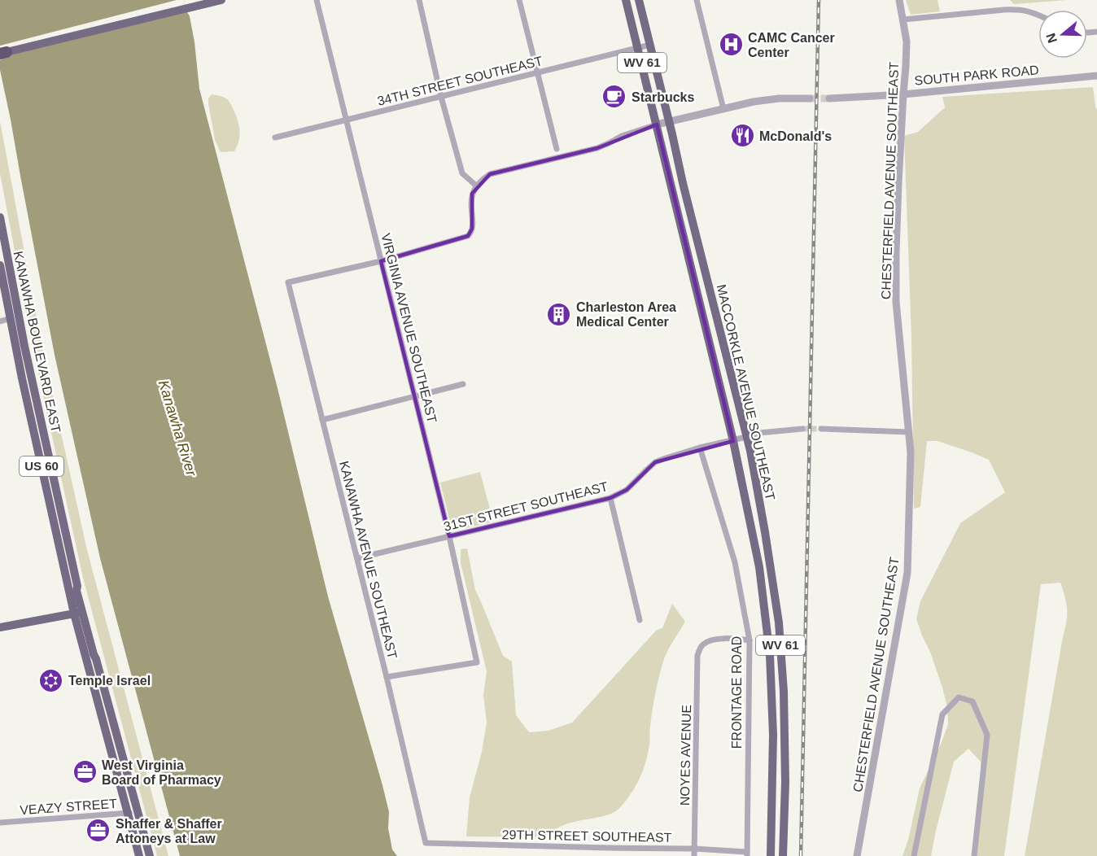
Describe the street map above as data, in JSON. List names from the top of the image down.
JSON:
{
  "streets": {
    "main road": [
      "WV 61",
      "KANAWHA BOULEVARD EAST",
      "MACCORKLE AVENUE SOUTHEAST",
      "US 60"
    ],
    "street": [
      "SOUTH PARK ROAD",
      "34TH STREET SOUTHEAST",
      "CHESTERFIELD AVENUE SOUTHEAST",
      "VIRGINIA AVENUE SOUTHEAST",
      "31ST STREET SOUTHEAST",
      "KANAWHA AVENUE SOUTHEAST",
      "FRONTAGE ROAD",
      "NOYES AVENUE",
      "VEAZY STREET",
      "29TH STREET SOUTHEAST"
    ]
  },
  "crossings": [
    ["SOUTH PARK ROAD", "CHESTERFIELD AVENUE SOUTHEAST"],
    ["34TH STREET SOUTHEAST", "VIRGINIA AVENUE SOUTHEAST"],
    ["34TH STREET SOUTHEAST", "MACCORKLE AVENUE SOUTHEAST"],
    ["VIRGINIA AVENUE SOUTHEAST", "31ST STREET SOUTHEAST"],
    ["VIRGINIA AVENUE SOUTHEAST", "KANAWHA AVENUE SOUTHEAST"],
    ["KANAWHA BOULEVARD EAST", "VEAZY STREET"],
    ["MACCORKLE AVENUE SOUTHEAST", "31ST STREET SOUTHEAST"],
    ["31ST STREET SOUTHEAST", "KANAWHA AVENUE SOUTHEAST"],
    ["31ST STREET SOUTHEAST", "FRONTAGE ROAD"],
    ["KANAWHA AVENUE SOUTHEAST", "29TH STREET SOUTHEAST"],
    ["FRONTAGE ROAD", "NOYES AVENUE"],
    ["FRONTAGE ROAD", "29TH STREET SOUTHEAST"],
    ["NOYES AVENUE", "29TH STREET SOUTHEAST"]
  ],
  "water": ["Kanawha River"],
  "places": {
    "hospital": ["CAMC Cancer Center"],
    "cafe": ["Starbucks"],
    "restaurant": ["McDonald's"],
    "building": ["Charleston Area Medical Center"],
    "synagogue": ["Temple Israel"],
    "office": ["West Virginia Board of Pharmacy", "Shaffer & Shaffer Attoneys at Law"]
  },
  "north": "left"
}
